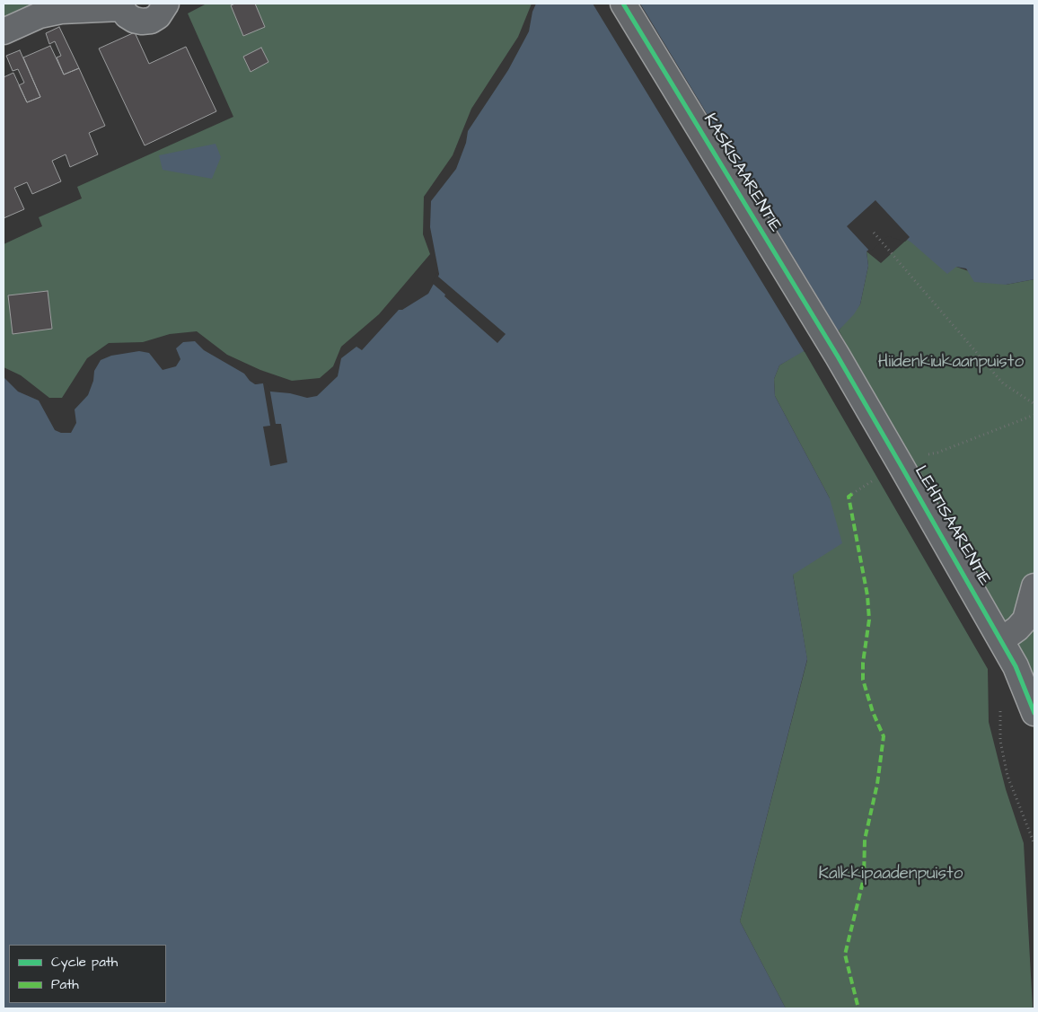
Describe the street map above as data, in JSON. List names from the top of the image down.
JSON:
{
  "streets": {
    "street": ["KASKISAARENTIE", "LEHTISAARENTIE"]
  },
  "crossings": [
    ["KASKISAARENTIE", "LEHTISAARENTIE"]
  ],
  "parks": ["Hiidenkiukaanpuisto", "Kalkkipaadenpuisto"],
  "legend": ["Cycle path", "Path"]
}
